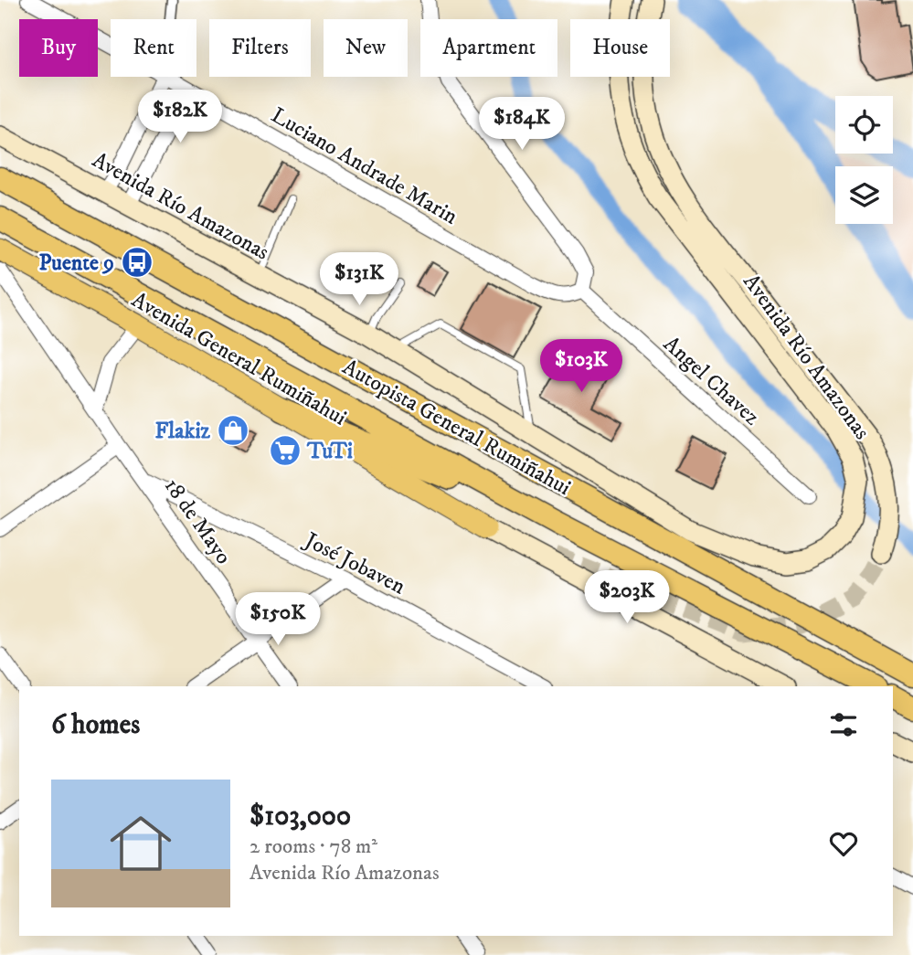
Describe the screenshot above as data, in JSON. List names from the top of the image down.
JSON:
{
  "streets": {
    "highway": ["Autopista General Rumiñahui"],
    "main road": ["Avenida Río Amazonas", "Avenida General Rumiñahui"],
    "street": [
      "Luciano Andrade Marin",
      "Angel Chavez",
      "18 de Mayo",
      "José Jobaven"
    ]
  },
  "crossings": [
    ["Luciano Andrade Marin", "Angel Chavez"],
    ["18 de Mayo", "José Jobaven"]
  ],
  "places": {
    "bus stop": ["Puente 9"],
    "shop": ["Flakiz"],
    "supermarket": ["TuTi"]
  },
  "page": {
    "chip": [
      "Buy",
      "Rent",
      "Filters",
      "New",
      "Apartment",
      "House"
    ],
    "price": [
      "$182K",
      "$184K",
      "$131K",
      "$103K",
      "$203K",
      "$150K"
    ],
    "heading": "6 homes",
    "list": [
      {
        "name": "$103,000",
        "note": "2 rooms · 78 m² · Avenida Río Amazonas"
      }
    ]
  }
}
